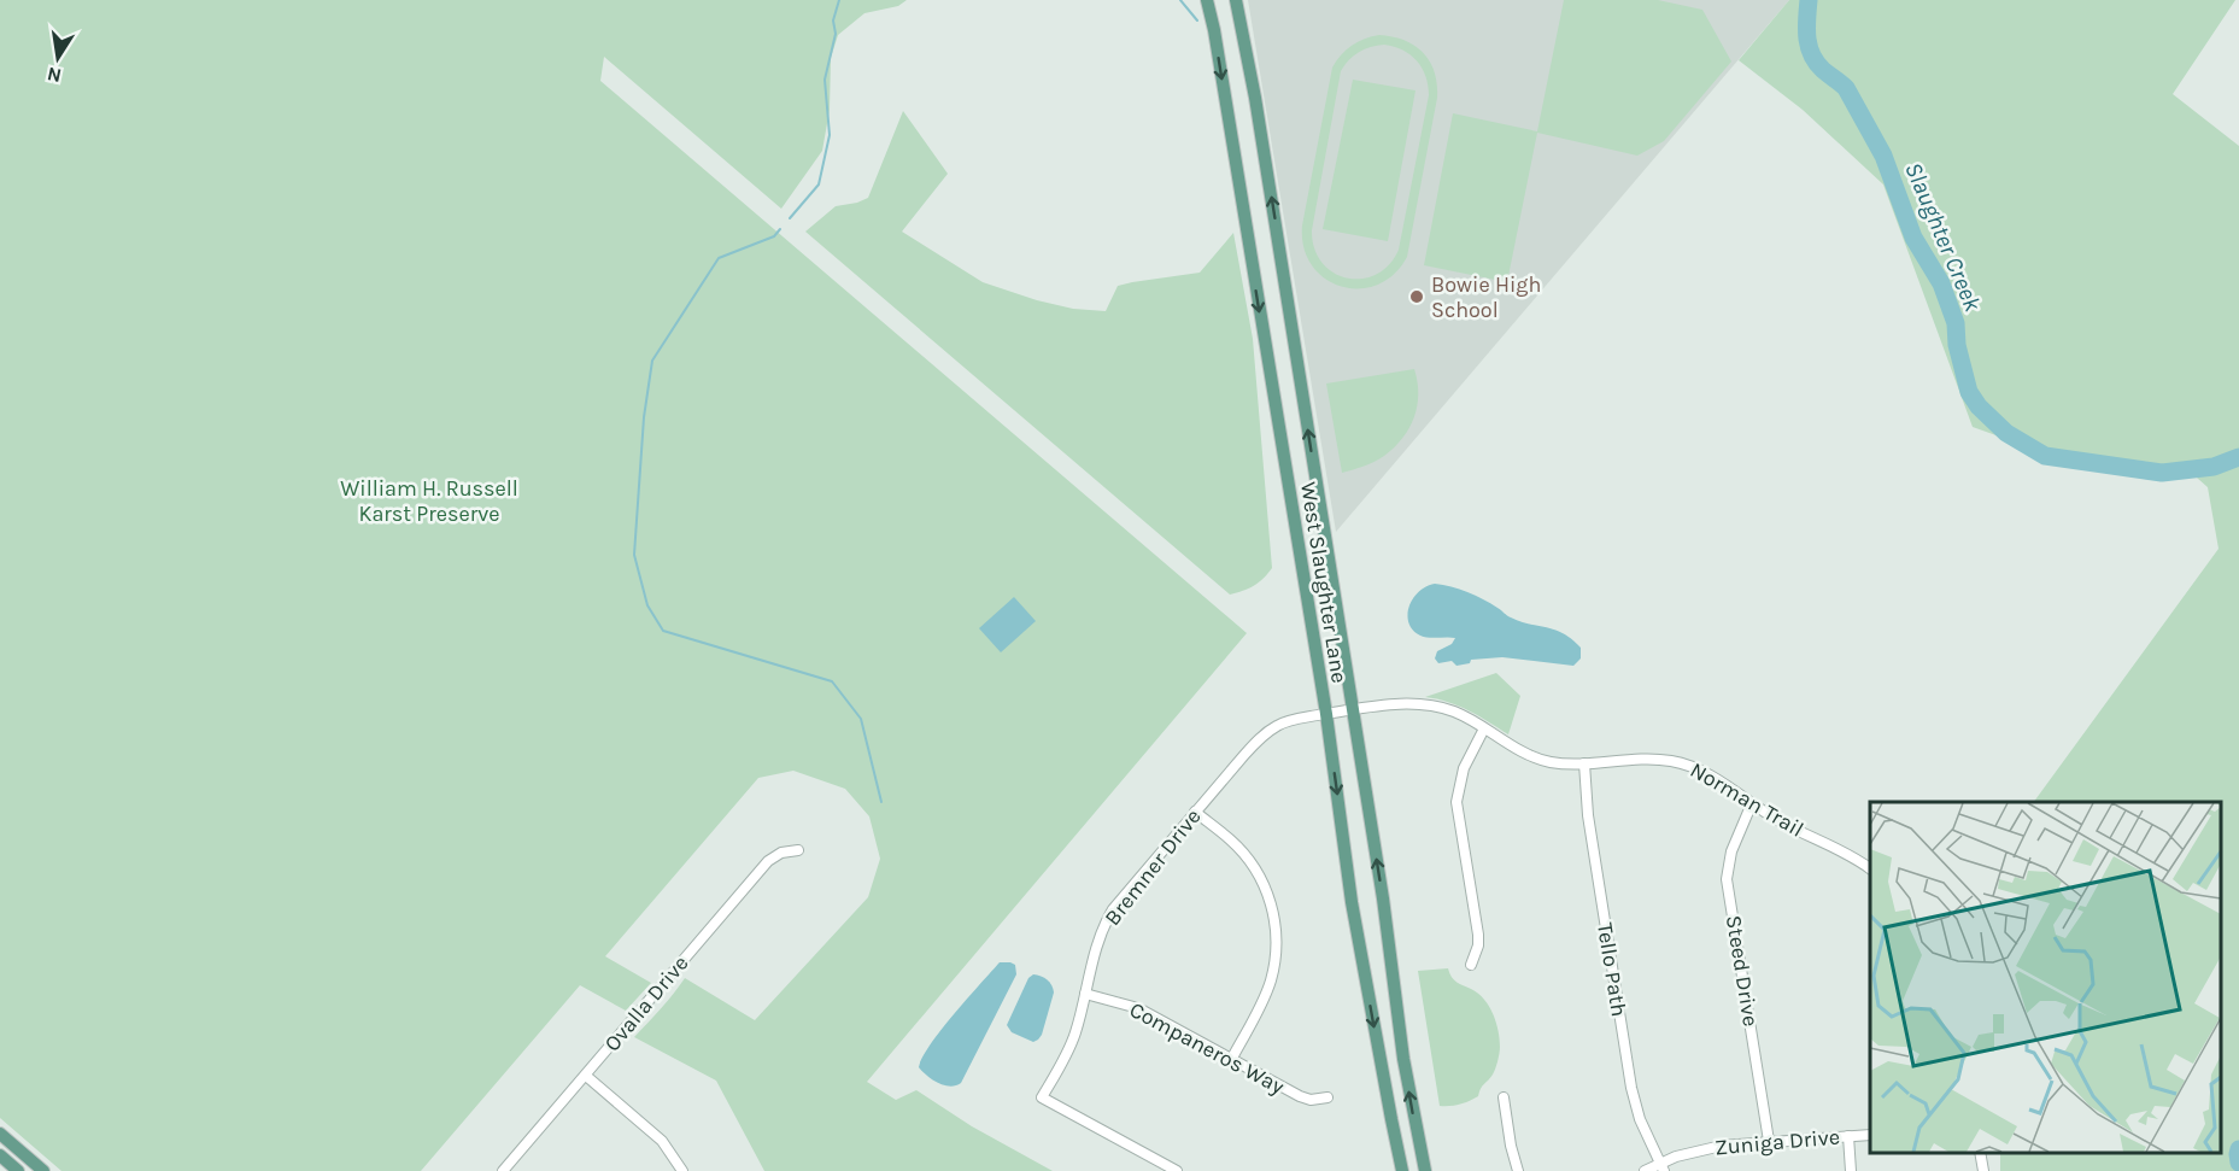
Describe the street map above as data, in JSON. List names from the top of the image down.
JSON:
{
  "streets": {
    "main road": ["West Slaughter Lane"],
    "street": [
      "Norman Trail",
      "Bremner Drive",
      "Tello Path",
      "Steed Drive",
      "Ovalla Drive",
      "Companeros Way",
      "Zuniga Drive"
    ]
  },
  "crossings": [
    ["West Slaughter Lane", "Norman Trail"],
    ["West Slaughter Lane", "Bremner Drive"],
    ["Norman Trail", "Bremner Drive"],
    ["Norman Trail", "Tello Path"],
    ["Norman Trail", "Steed Drive"],
    ["Bremner Drive", "Companeros Way"],
    ["Tello Path", "Zuniga Drive"],
    ["Steed Drive", "Zuniga Drive"]
  ],
  "water": ["Slaughter Creek"],
  "parks": ["William H. Russell Karst Preserve"],
  "places": ["Bowie High School"],
  "north": "bottom"
}
